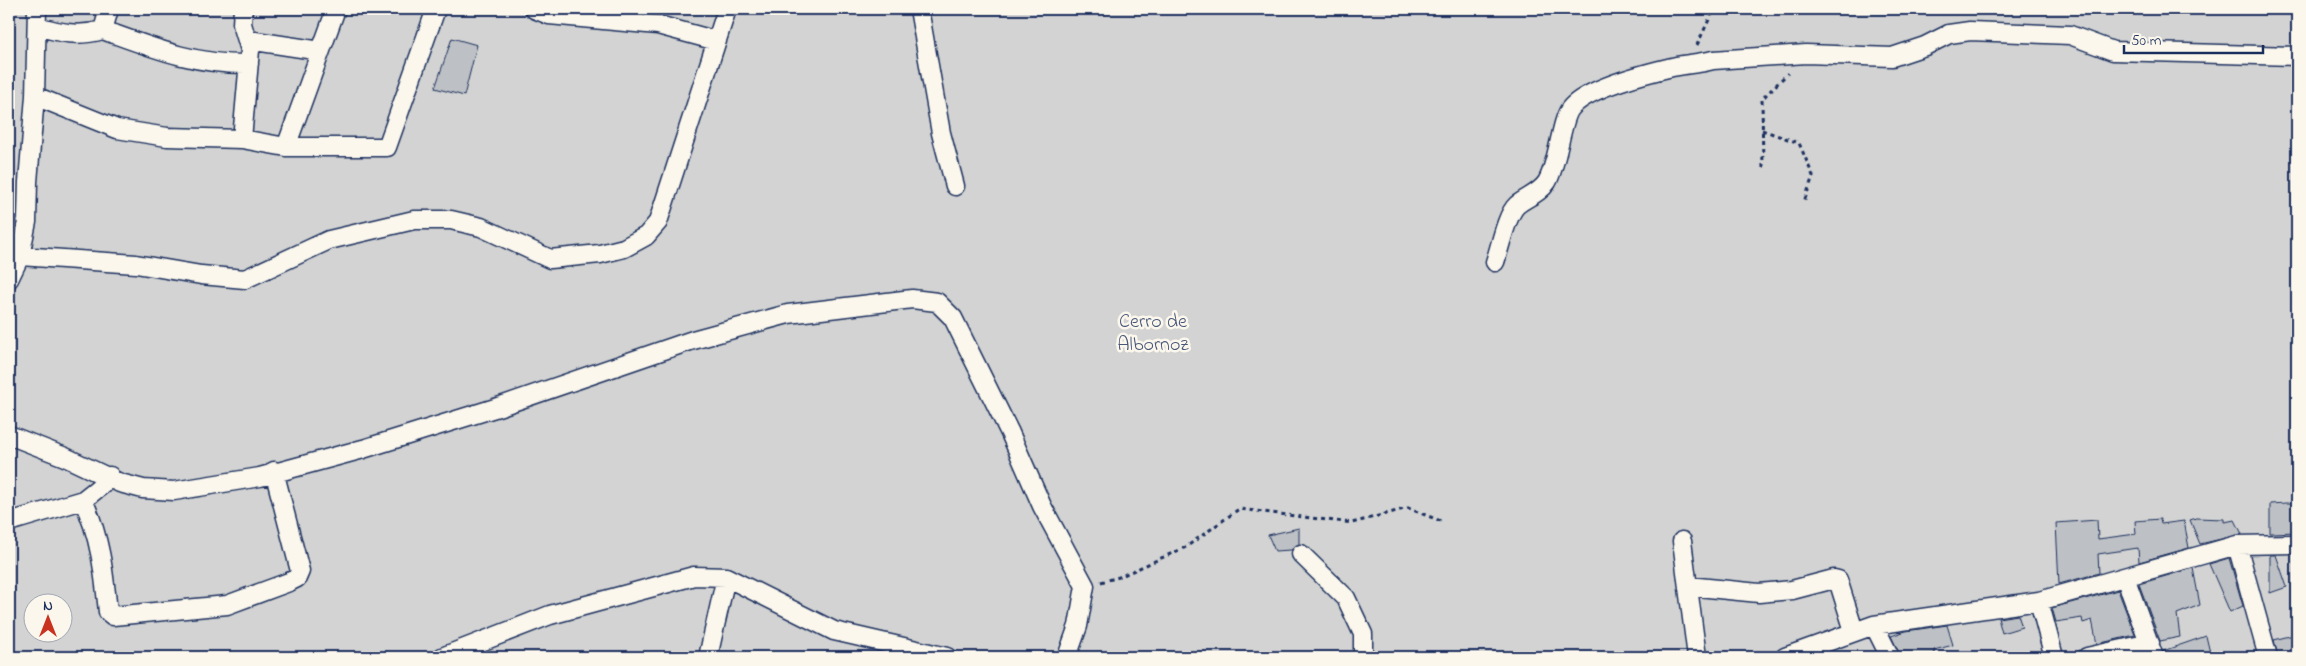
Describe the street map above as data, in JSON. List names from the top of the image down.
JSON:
{
  "parks": ["Cerro de Albornoz"],
  "scale_bar": "50 m",
  "north": "top"
}
